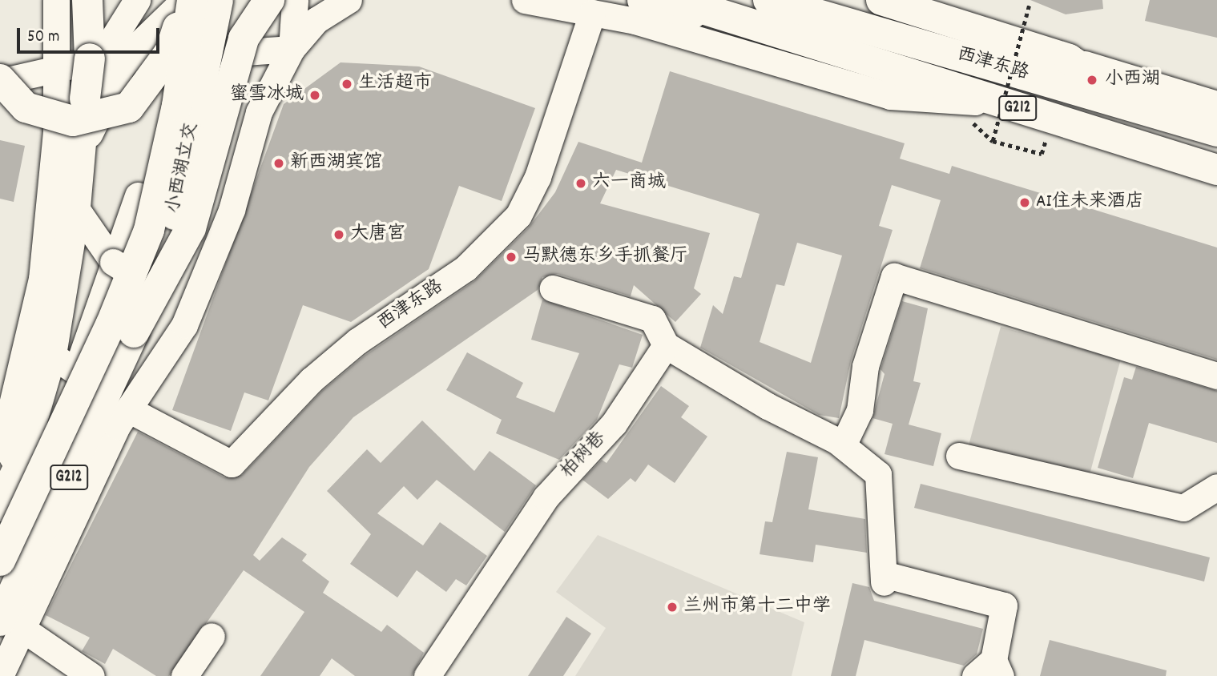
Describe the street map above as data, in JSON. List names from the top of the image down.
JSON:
{
  "streets": {
    "main road": ["西津东路", "G212", "小西湖立交"],
    "street": ["柏树巷"]
  },
  "crossings": [
    ["G212", "小西湖立交"]
  ],
  "places": [
    "小西湖",
    "生活超市",
    "蜜雪冰城",
    "新西湖宾馆",
    "六一商城",
    "AI住未来酒店",
    "大唐宫",
    "马默德东乡手抓餐厅",
    "兰州市第十二中学"
  ],
  "scale_bar": "50 m"
}
